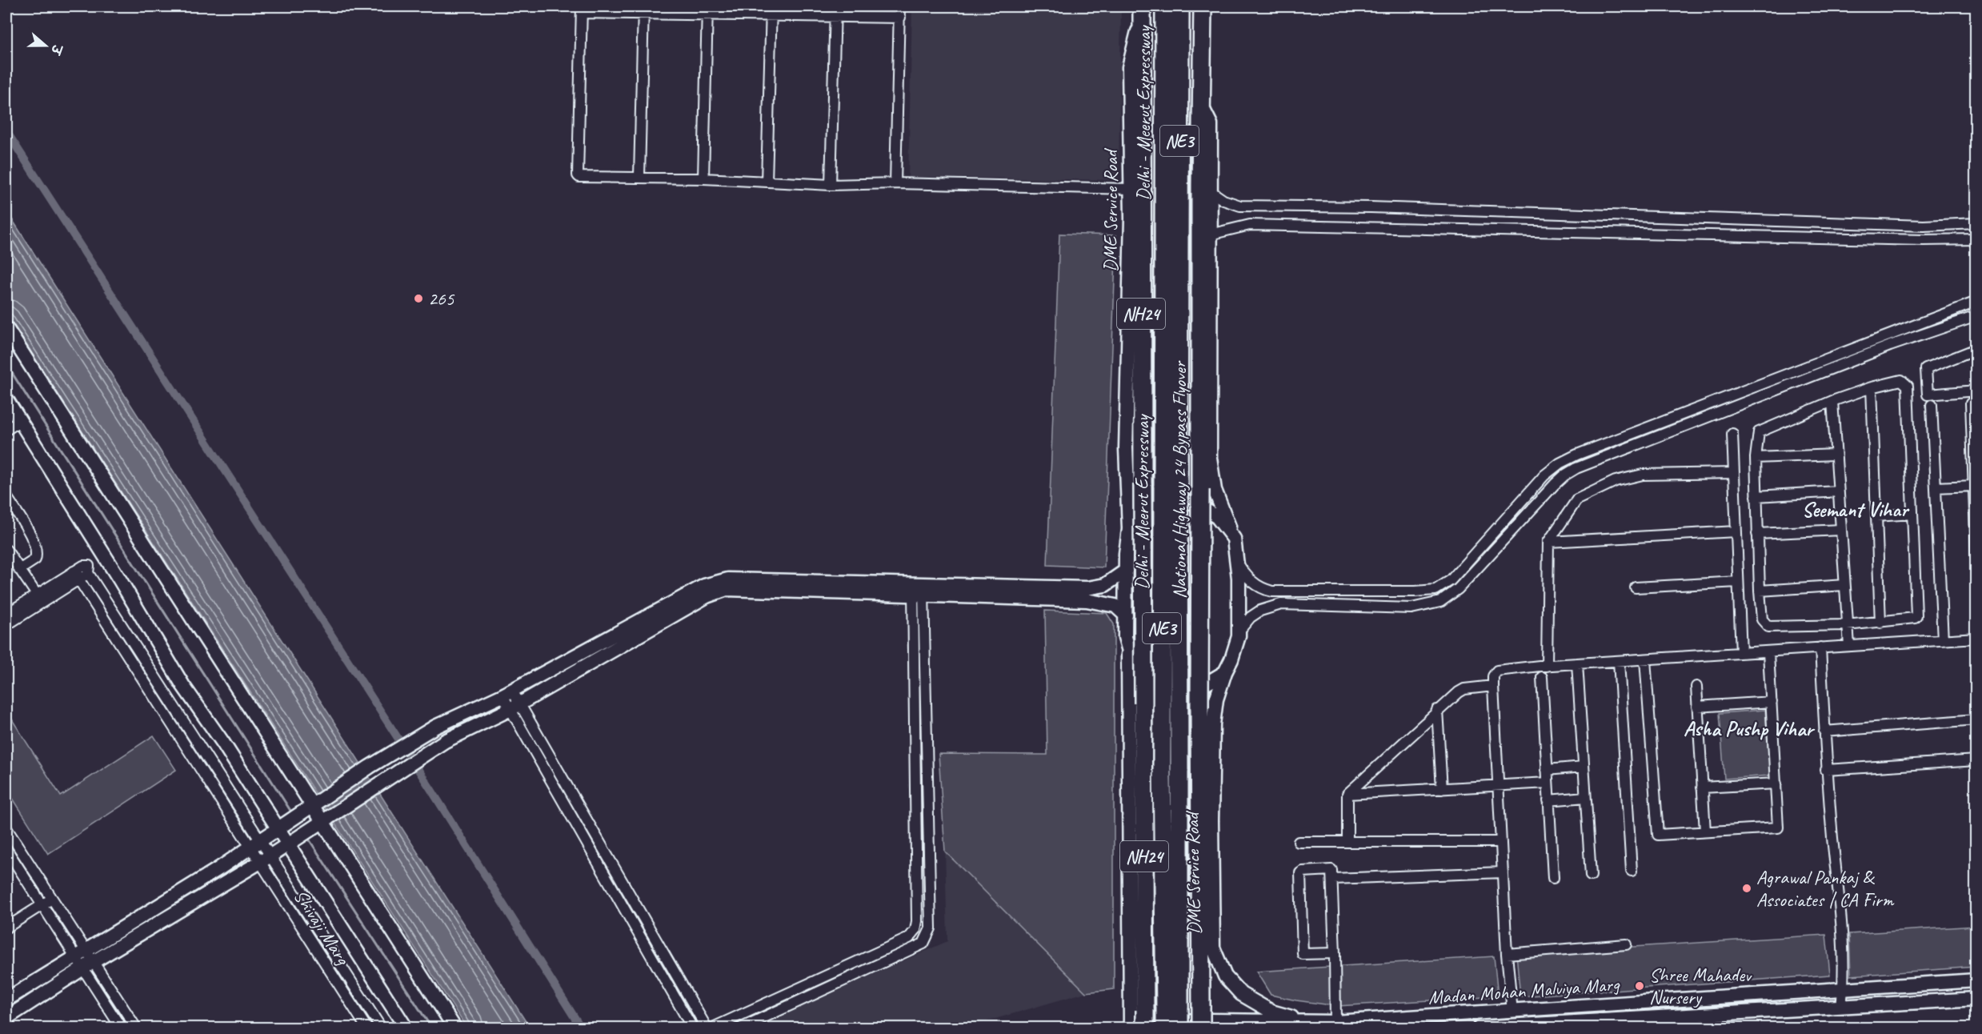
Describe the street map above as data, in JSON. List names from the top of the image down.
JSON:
{
  "streets": {
    "highway": [
      "Delhi - Meerut Expressway",
      "NE3",
      "NH24",
      "National Highway 24 Bypass Flyover"
    ],
    "street": ["DME Service Road", "Shivaji Marg", "Madan Mohan Malviya Marg"]
  },
  "crossings": [
    ["DME Service Road", "National Highway 24 Bypass Flyover"],
    ["DME Service Road", "Madan Mohan Malviya Marg"],
    ["National Highway 24 Bypass Flyover", "Madan Mohan Malviya Marg"]
  ],
  "districts": ["Seemant Vihar", "Asha Pushp Vihar"],
  "places": ["265", "Agrawal Pankaj & Associates | CA Firm", "Shree Mahadev Nursery"],
  "north": "right"
}
